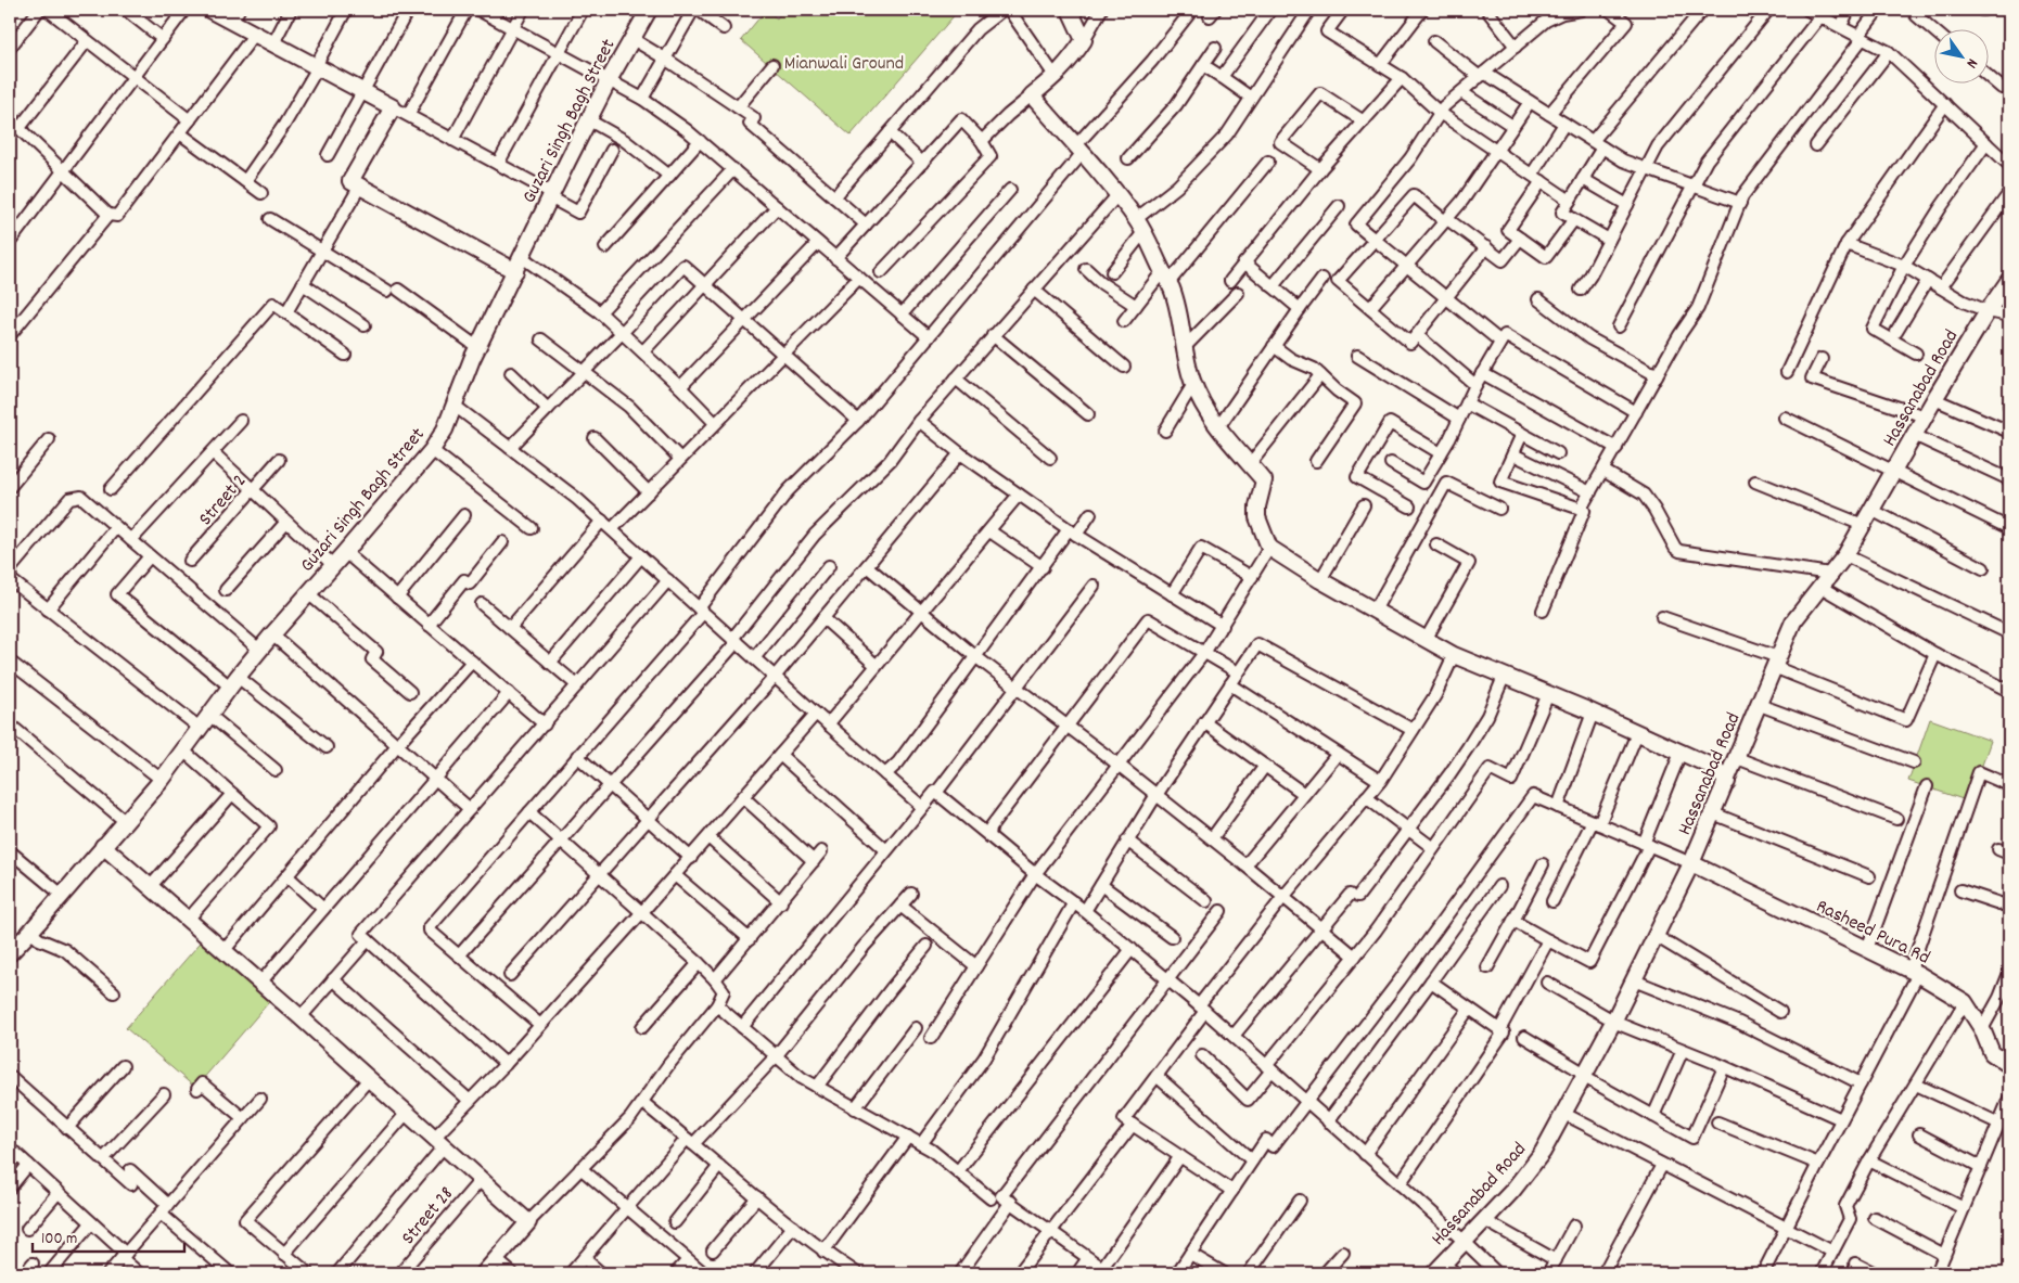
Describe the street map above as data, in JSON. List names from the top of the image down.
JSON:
{
  "streets": {
    "street": [
      "Guzari Singh Bagh Street",
      "Hassanabad Road",
      "Street 2",
      "Rasheed Pura Rd",
      "Street 28"
    ]
  },
  "crossings": [
    ["Hassanabad Road", "Rasheed Pura Rd"]
  ],
  "parks": ["Mianwali Ground"],
  "scale_bar": "100 m",
  "north": "bottom right"
}
